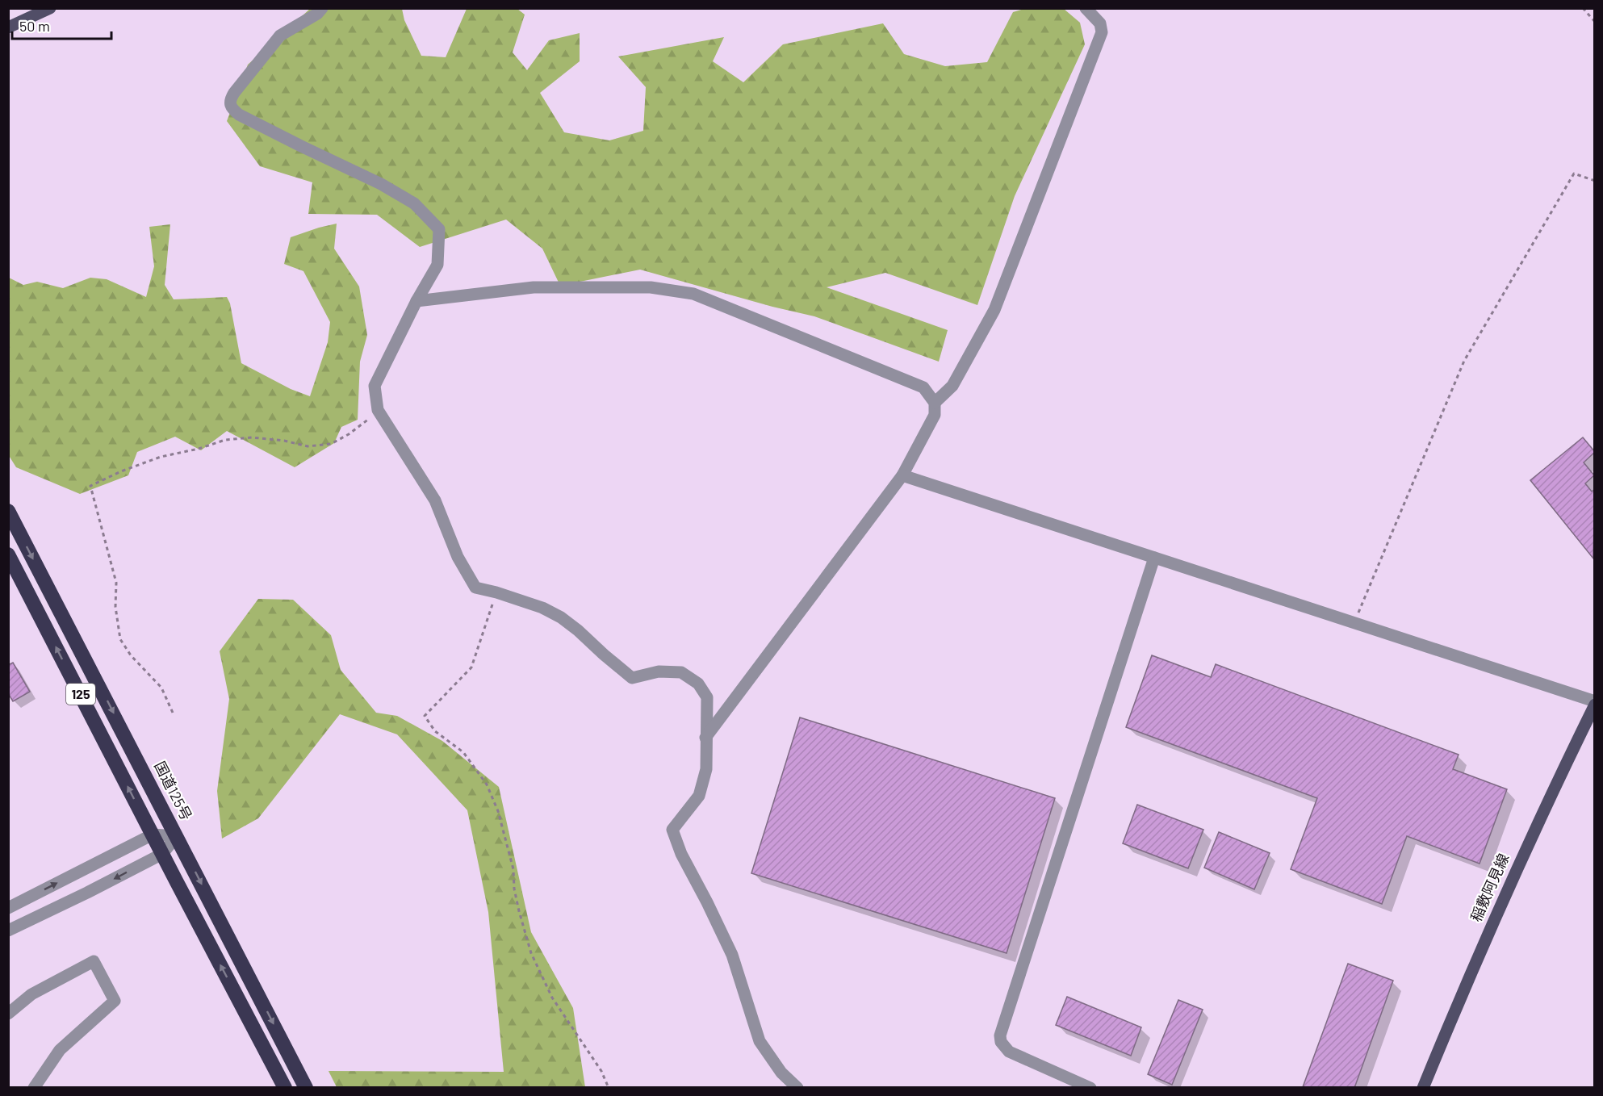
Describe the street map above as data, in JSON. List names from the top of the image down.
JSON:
{
  "streets": {
    "highway": ["125", "国道125号"],
    "main road": ["稲敷阿見線"]
  },
  "scale_bar": "50 m"
}
